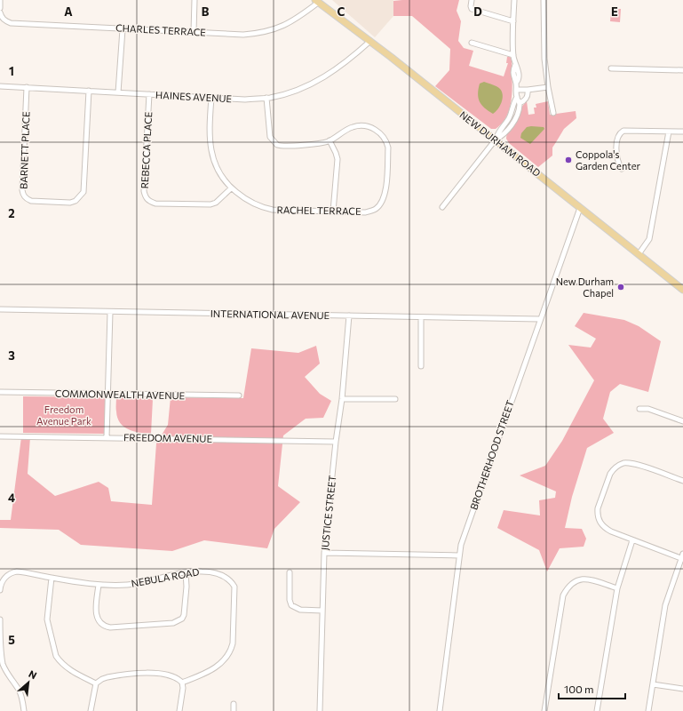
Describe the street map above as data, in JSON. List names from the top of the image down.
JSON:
{
  "streets": {
    "main road": ["NEW DURHAM ROAD"],
    "street": [
      "CHARLES TERRACE",
      "HAINES AVENUE",
      "BARNETT PLACE",
      "REBECCA PLACE",
      "RACHEL TERRACE",
      "INTERNATIONAL AVENUE",
      "COMMONWEALTH AVENUE",
      "FREEDOM AVENUE",
      "BROTHERHOOD STREET",
      "JUSTICE STREET",
      "NEBULA ROAD"
    ]
  },
  "crossings": [
    ["CHARLES TERRACE", "NEW DURHAM ROAD"],
    ["HAINES AVENUE", "NEW DURHAM ROAD"],
    ["HAINES AVENUE", "BARNETT PLACE"],
    ["HAINES AVENUE", "REBECCA PLACE"],
    ["HAINES AVENUE", "RACHEL TERRACE"],
    ["NEW DURHAM ROAD", "BROTHERHOOD STREET"],
    ["REBECCA PLACE", "RACHEL TERRACE"],
    ["INTERNATIONAL AVENUE", "BROTHERHOOD STREET"],
    ["INTERNATIONAL AVENUE", "JUSTICE STREET"],
    ["FREEDOM AVENUE", "JUSTICE STREET"]
  ],
  "parks": ["Freedom Avenue Park"],
  "places": ["Coppola's Garden Center", "New Durham Chapel"],
  "scale_bar": "100 m",
  "north": "top right",
  "grid": {
    "columns": [
      "A",
      "B",
      "C",
      "D",
      "E"
    ],
    "rows": [
      "1",
      "2",
      "3",
      "4",
      "5"
    ]
  }
}
